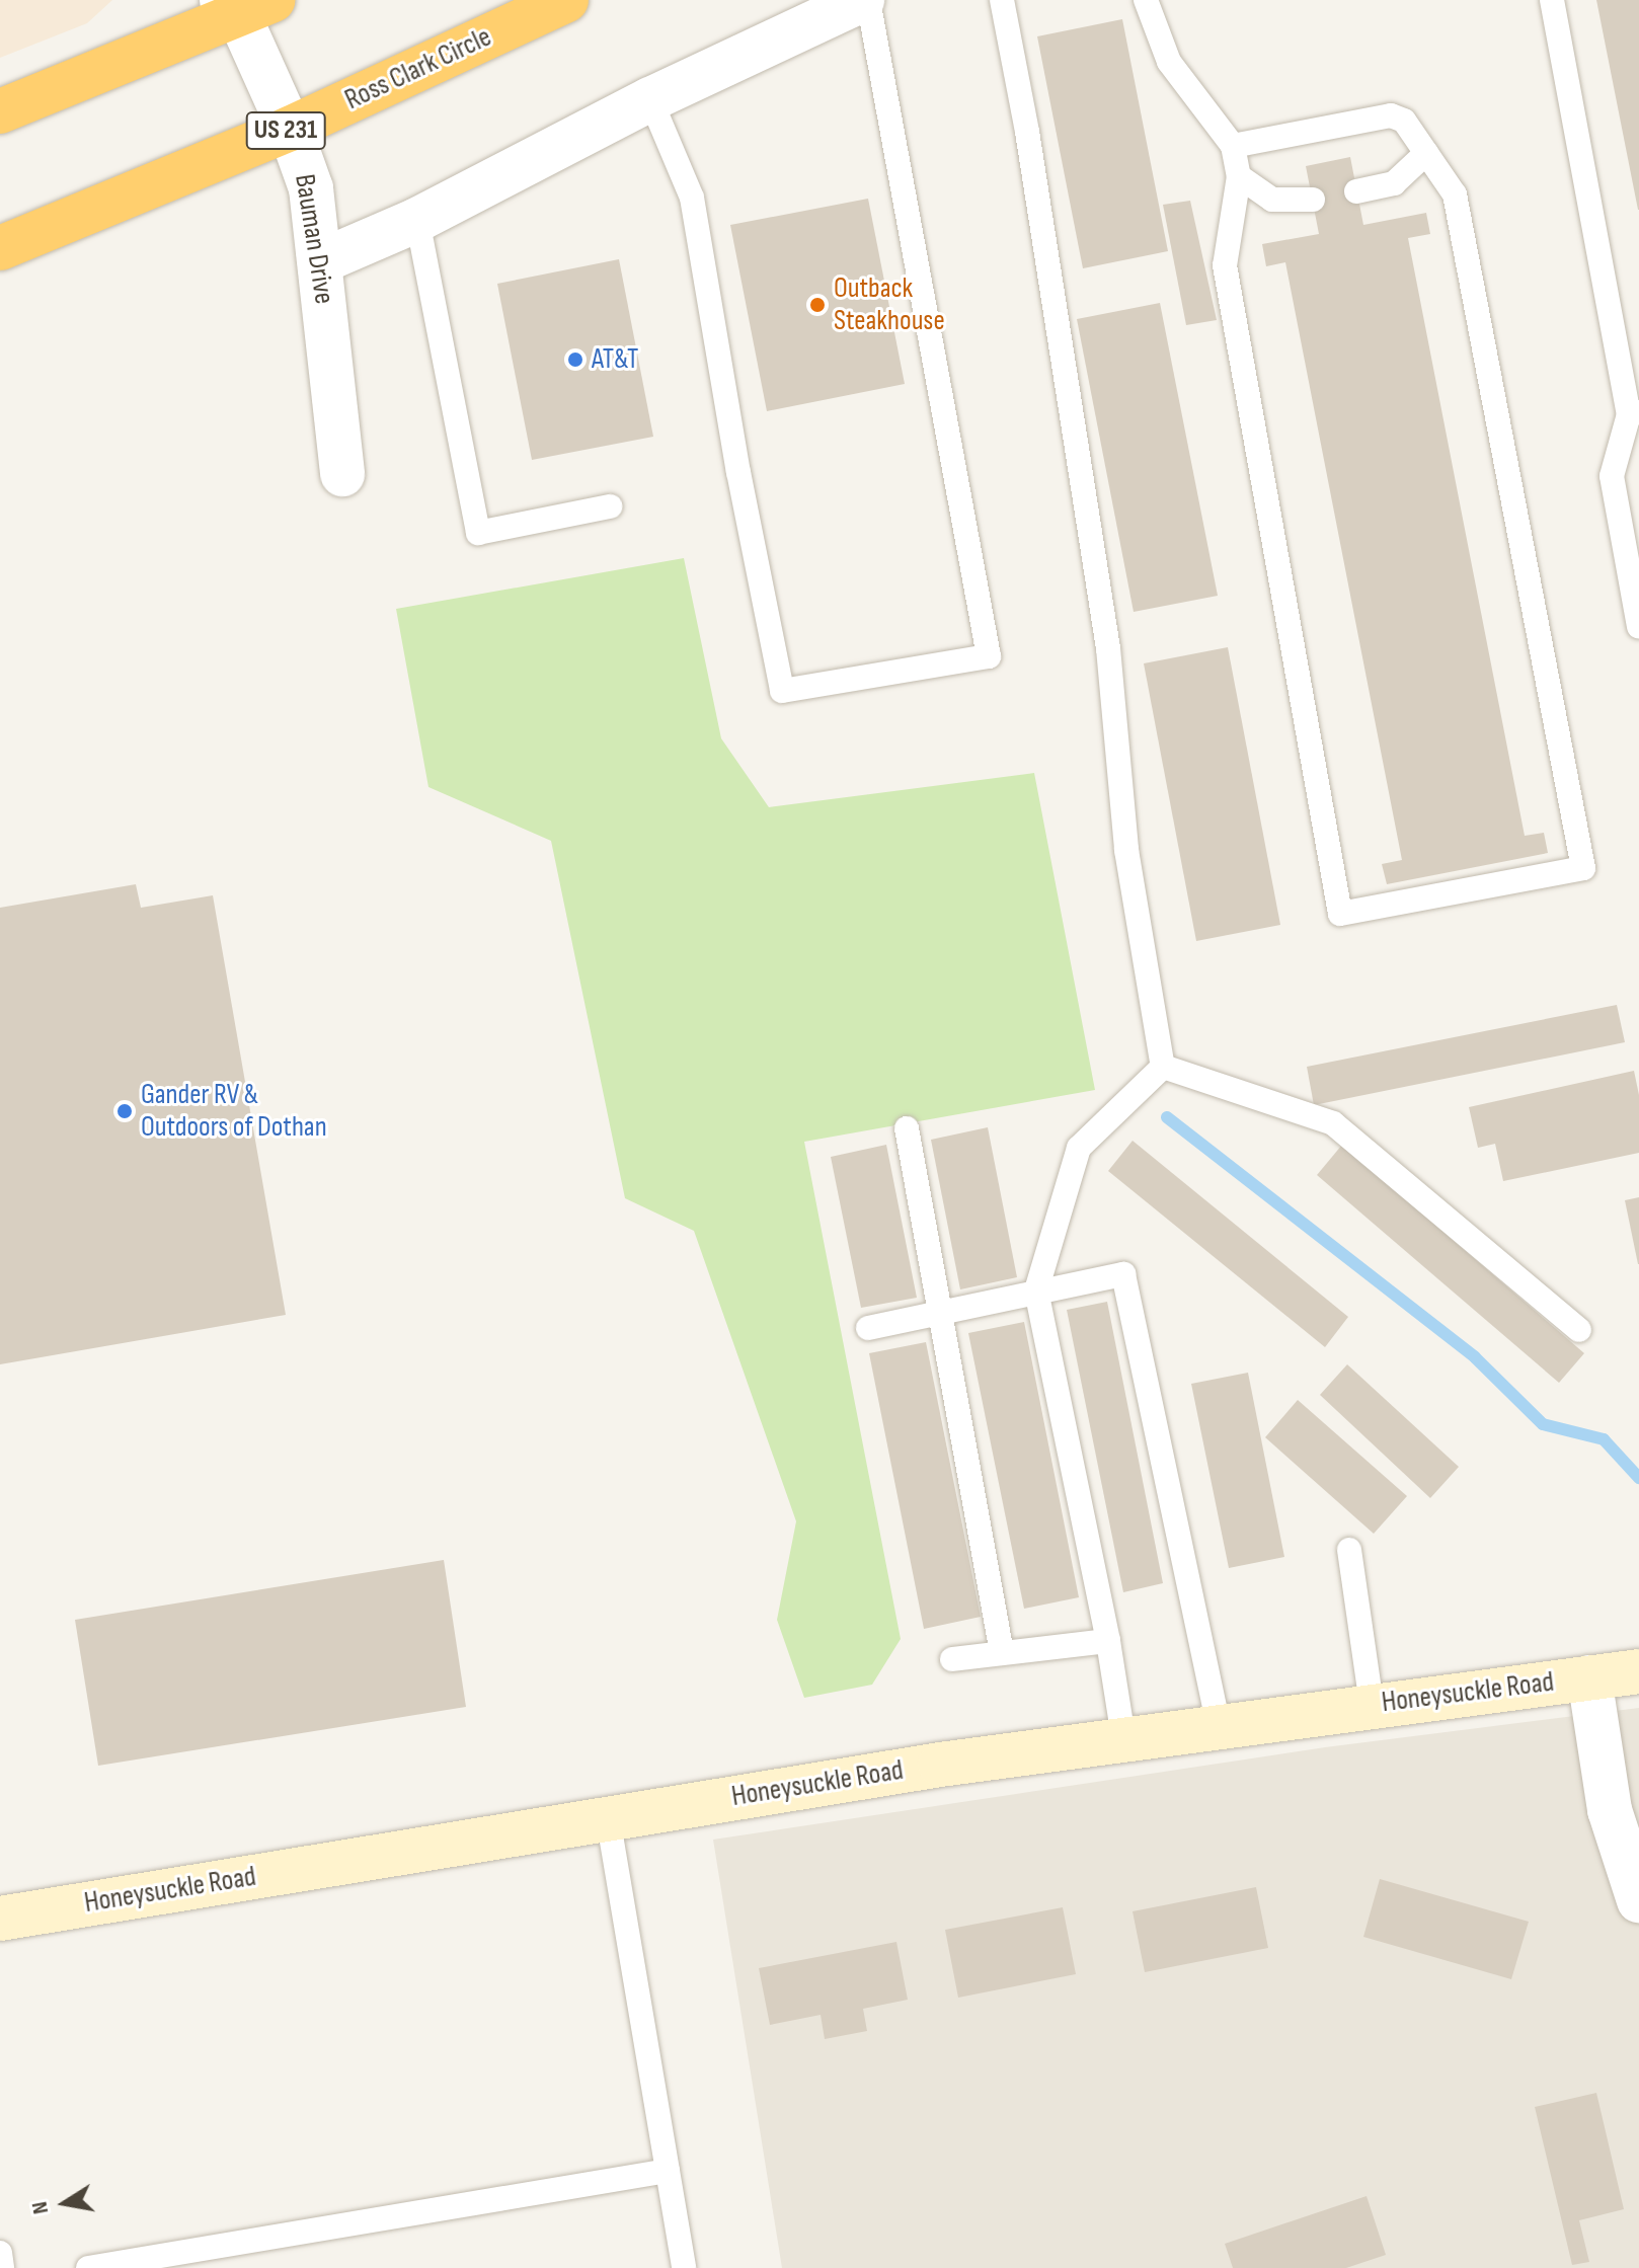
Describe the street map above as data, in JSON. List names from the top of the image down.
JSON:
{
  "streets": {
    "highway": ["Ross Clark Circle", "US 231"],
    "main road": ["Honeysuckle Road"],
    "street": ["Bauman Drive"]
  },
  "crossings": [
    ["Ross Clark Circle", "Bauman Drive"]
  ],
  "places": ["Outback Steakhouse", "AT&T", "Gander RV & Outdoors of Dothan"],
  "north": "left"
}
